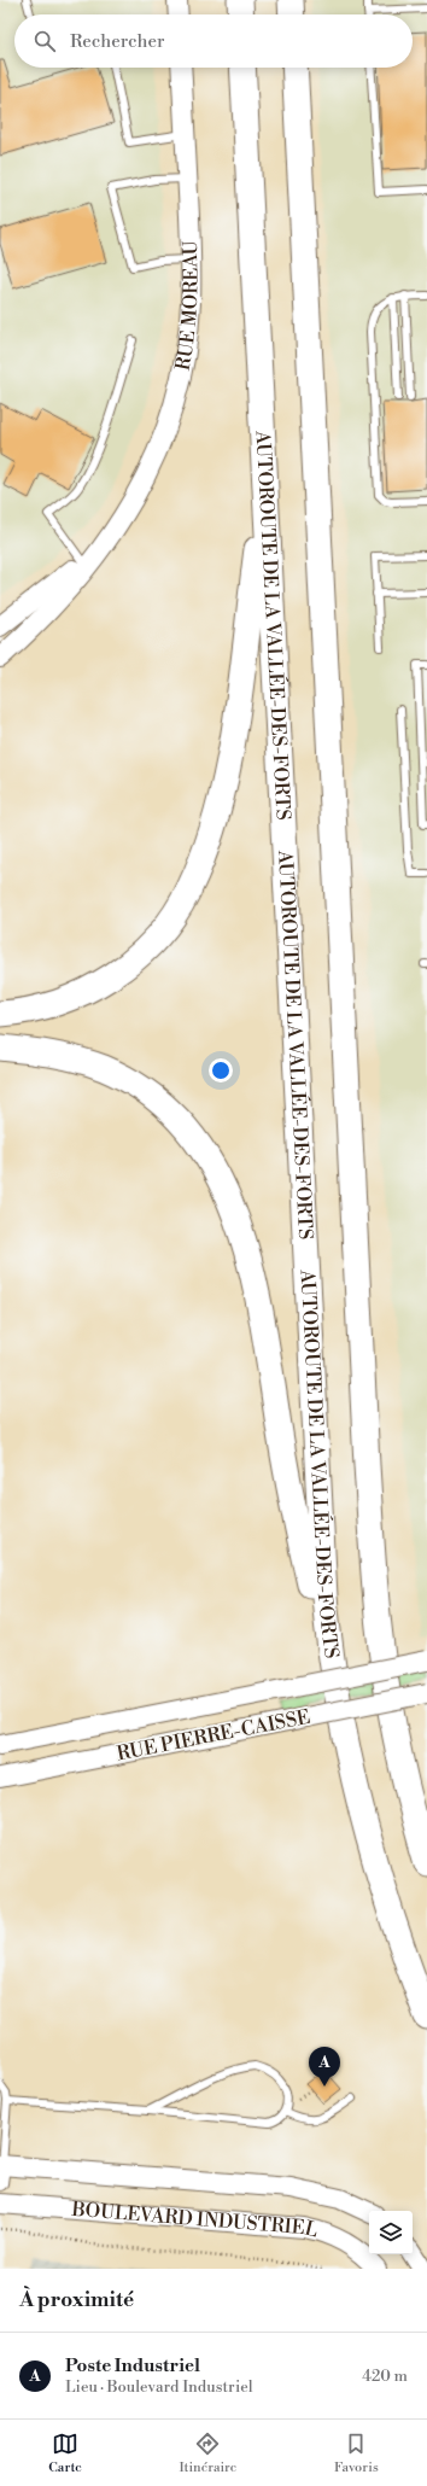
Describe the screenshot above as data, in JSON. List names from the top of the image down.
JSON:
{
  "streets": {
    "highway": ["AUTOROUTE DE LA VALLÉE-DES-FORTS"],
    "street": ["RUE MOREAU", "RUE PIERRE-CAISSE", "BOULEVARD INDUSTRIEL"]
  },
  "page": {
    "search": "Rechercher",
    "pins": "A",
    "heading": "À proximité",
    "list": [
      {
        "mark": "A",
        "name": "Poste Industriel",
        "note": "Lieu · Boulevard Industriel",
        "value": "420 m"
      }
    ],
    "nav": ["Carte", "Itinéraire", "Favoris"]
  }
}
